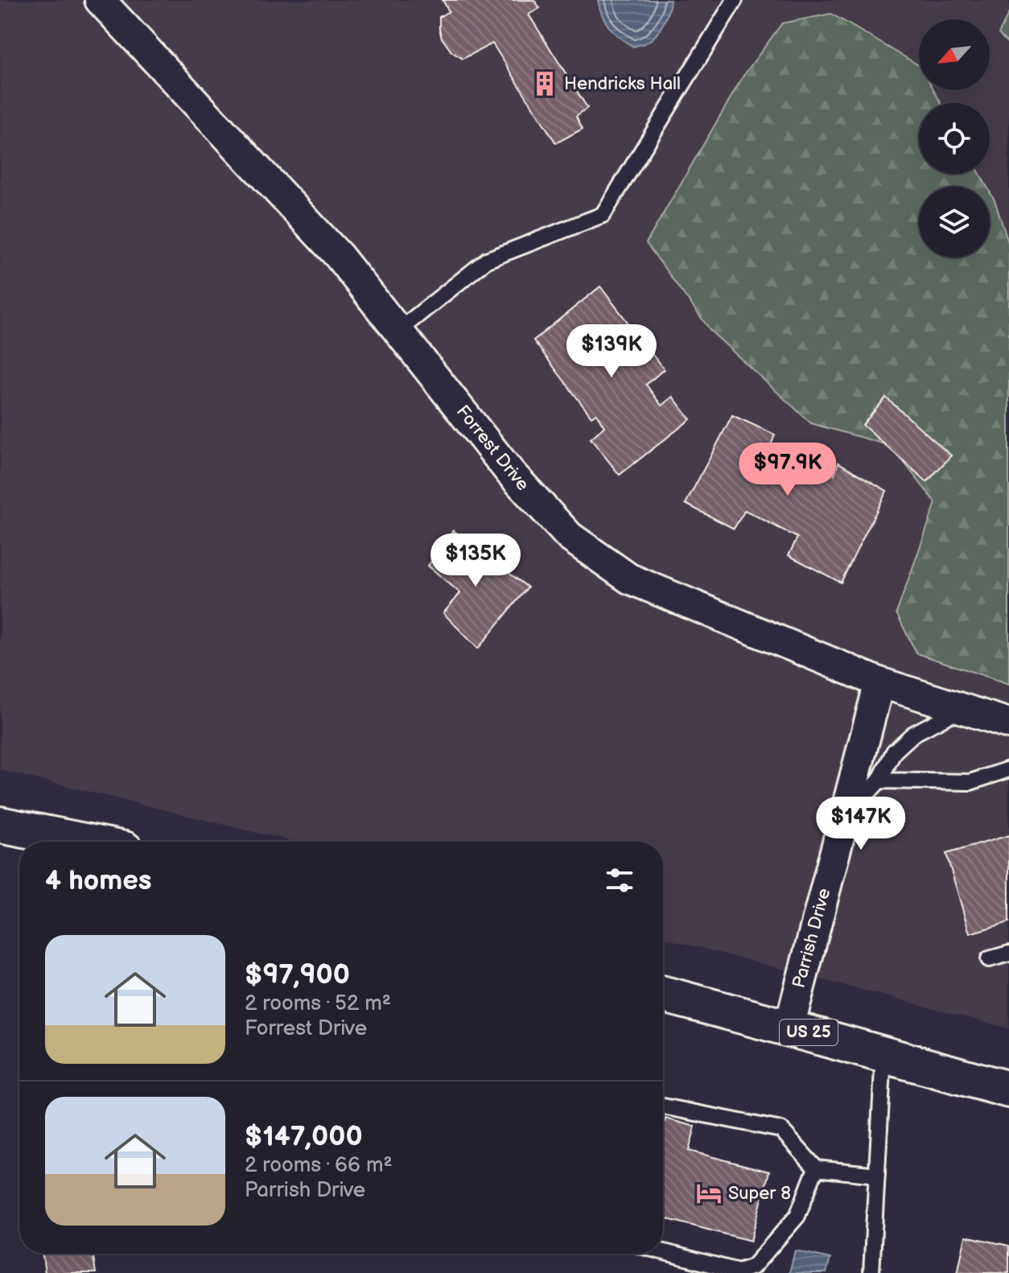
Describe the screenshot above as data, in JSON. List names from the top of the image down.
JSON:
{
  "streets": {
    "main road": ["US 25"],
    "street": ["Forrest Drive", "Parrish Drive"]
  },
  "crossings": [
    ["Forrest Drive", "Parrish Drive"],
    ["Parrish Drive", "US 25"]
  ],
  "places": {
    "building": ["Hendricks Hall"],
    "hotel": ["Super 8"]
  },
  "north": "bottom left",
  "page": {
    "price": [
      "$139K",
      "$97.9K",
      "$135K",
      "$147K"
    ],
    "heading": "4 homes",
    "list": [
      {
        "name": "$97,900",
        "note": "2 rooms · 52 m² · Forrest Drive"
      },
      {
        "name": "$147,000",
        "note": "2 rooms · 66 m² · Parrish Drive"
      }
    ]
  }
}
